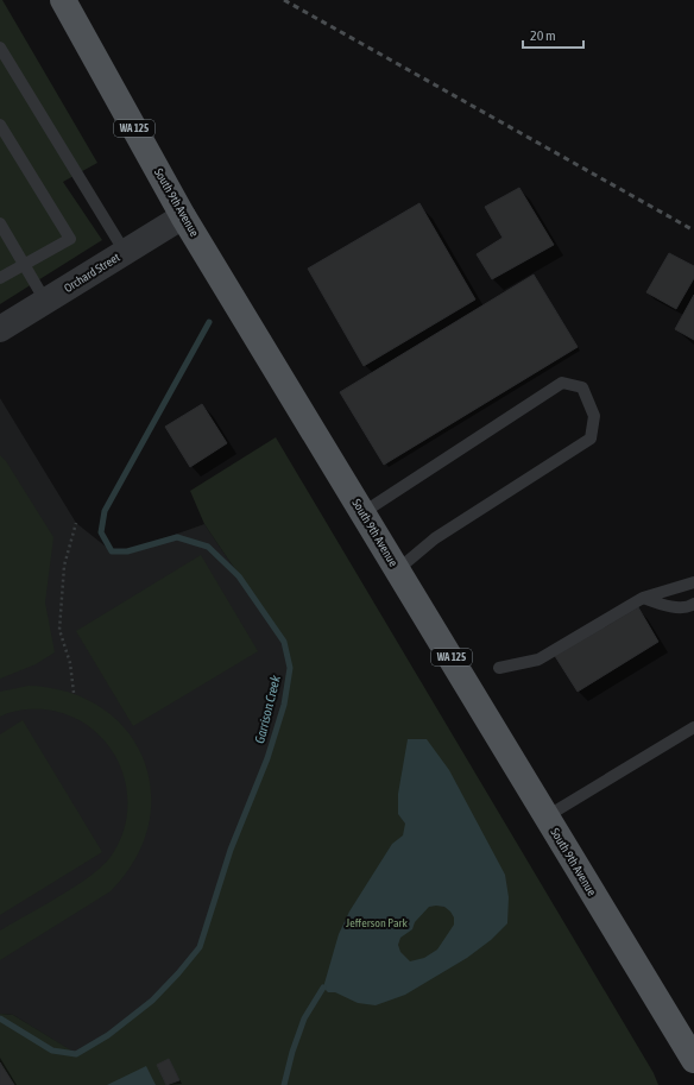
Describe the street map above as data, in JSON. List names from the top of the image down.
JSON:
{
  "streets": {
    "main road": ["WA 125", "South 9th Avenue"],
    "street": ["Orchard Street"]
  },
  "crossings": [
    ["South 9th Avenue", "Orchard Street"]
  ],
  "water": ["Garrison Creek"],
  "parks": ["Jefferson Park"],
  "scale_bar": "20 m"
}
